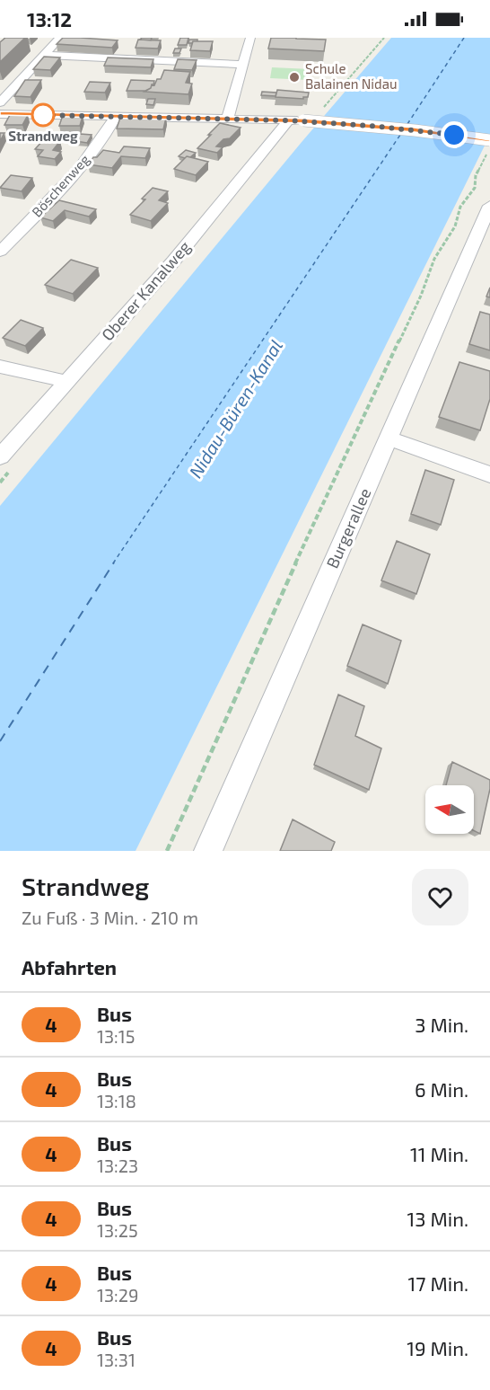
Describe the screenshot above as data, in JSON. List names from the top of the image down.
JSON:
{
  "streets": {
    "street": ["Böschenweg", "Oberer Kanalweg", "Burgerallee"]
  },
  "water": ["Nidau-Büren-Kanal"],
  "places": ["Schule Balainen Nidau", "Strandweg"],
  "lines": ["bus line 4"],
  "north": "left",
  "page": {
    "status": "13:12",
    "heading": [
      ["Strandweg", "Zu Fuß · 3 Min. · 210 m"],
      "Abfahrten"
    ],
    "list": [
      {
        "mark": "4",
        "name": "Bus",
        "note": "13:15",
        "value": "3 Min."
      },
      {
        "mark": "4",
        "name": "Bus",
        "note": "13:18",
        "value": "6 Min."
      },
      {
        "mark": "4",
        "name": "Bus",
        "note": "13:23",
        "value": "11 Min."
      },
      {
        "mark": "4",
        "name": "Bus",
        "note": "13:25",
        "value": "13 Min."
      },
      {
        "mark": "4",
        "name": "Bus",
        "note": "13:29",
        "value": "17 Min."
      },
      {
        "mark": "4",
        "name": "Bus",
        "note": "13:31",
        "value": "19 Min."
      }
    ]
  }
}
